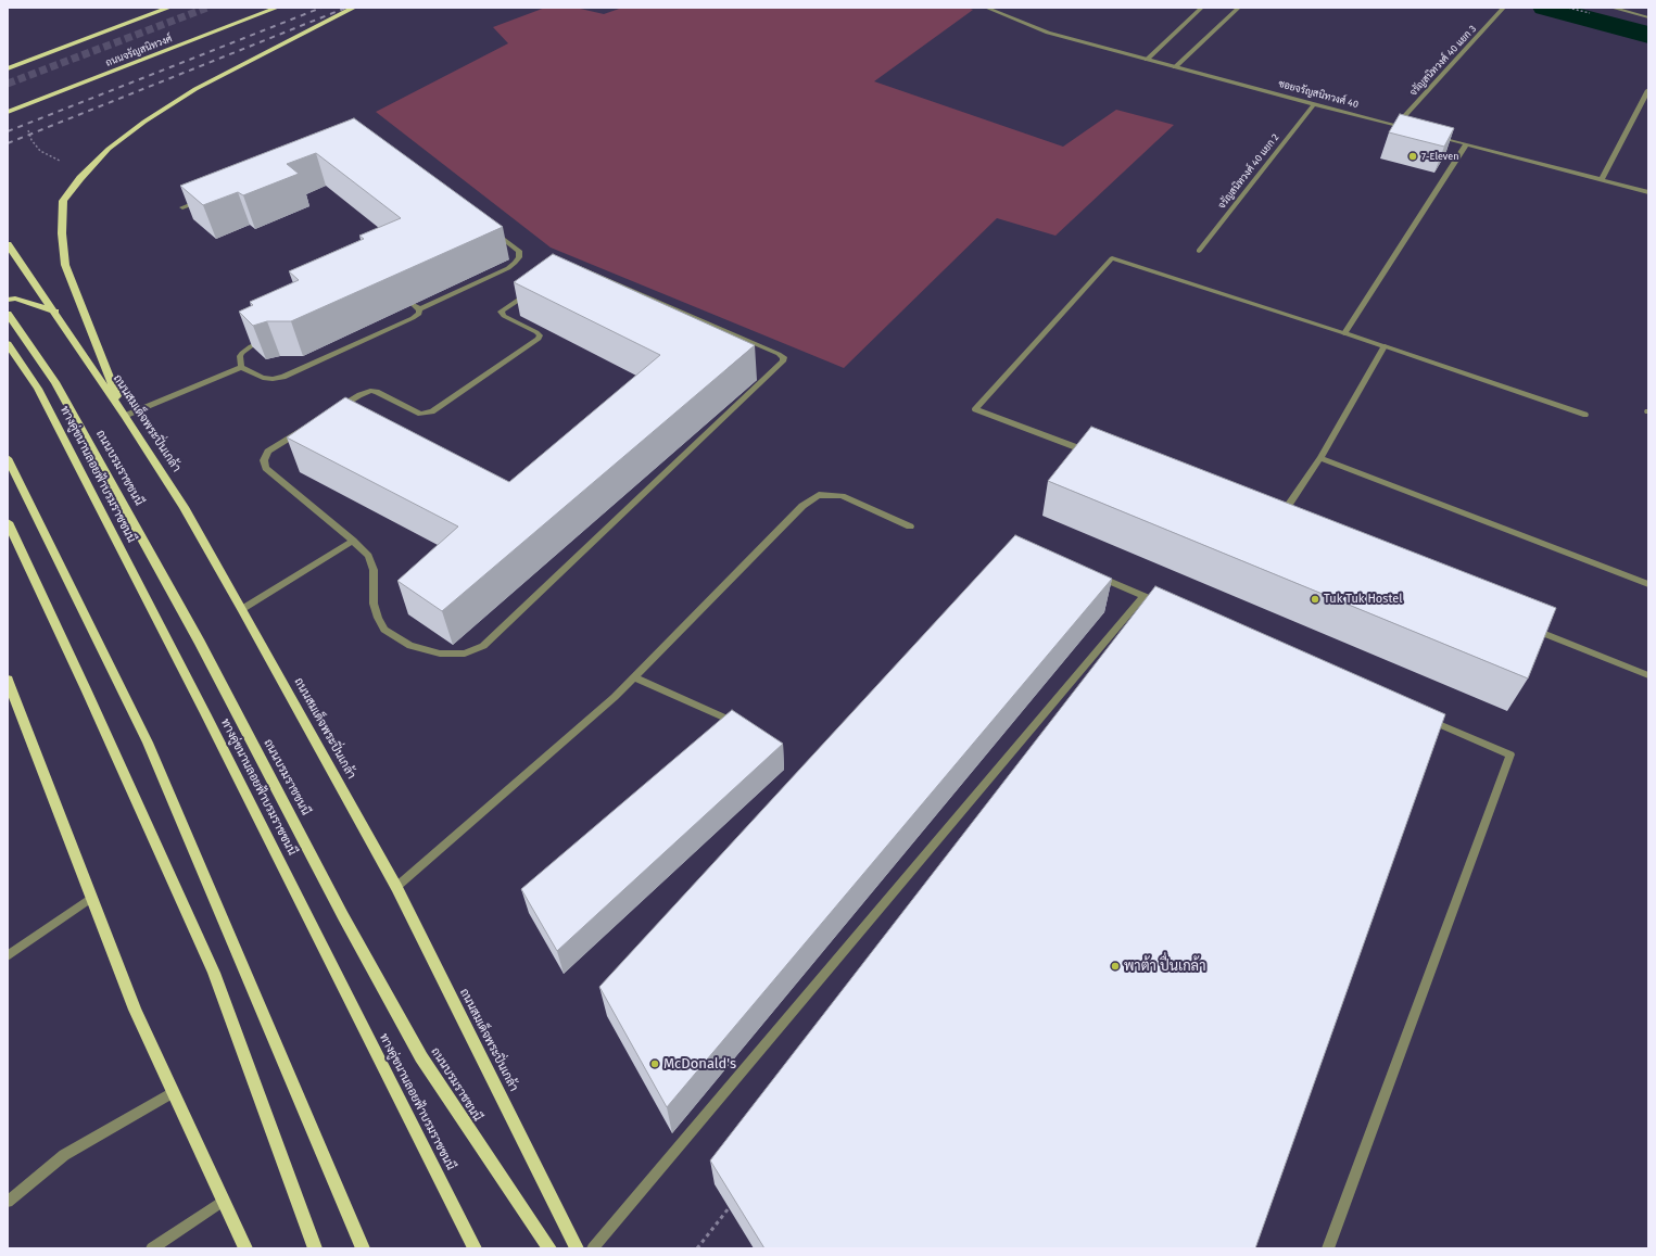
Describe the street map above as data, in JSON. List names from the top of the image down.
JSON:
{
  "streets": {
    "main road": [
      "ถนนจรัญสนิทวงศ์",
      "ถนนสมเด็จพระปิ่นเกล้า",
      "ถนนบรมราชชนนี",
      "ทางคู่ขนานลอยฟ้าบรมราชชนนี"
    ],
    "street": ["จรัญสนิทวงศ์ 40 แยก 3", "ซอยจรัญสนิทวงศ์ 40", "จรัญสนิทวงศ์ 40 แยก 2"]
  },
  "crossings": [
    ["จรัญสนิทวงศ์ 40 แยก 3", "ซอยจรัญสนิทวงศ์ 40"],
    ["ซอยจรัญสนิทวงศ์ 40", "จรัญสนิทวงศ์ 40 แยก 2"]
  ],
  "places": [
    "7-Eleven",
    "Tuk Tuk Hostel",
    "พาต้า ปื่นเกล้า",
    "McDonald's"
  ]
}
